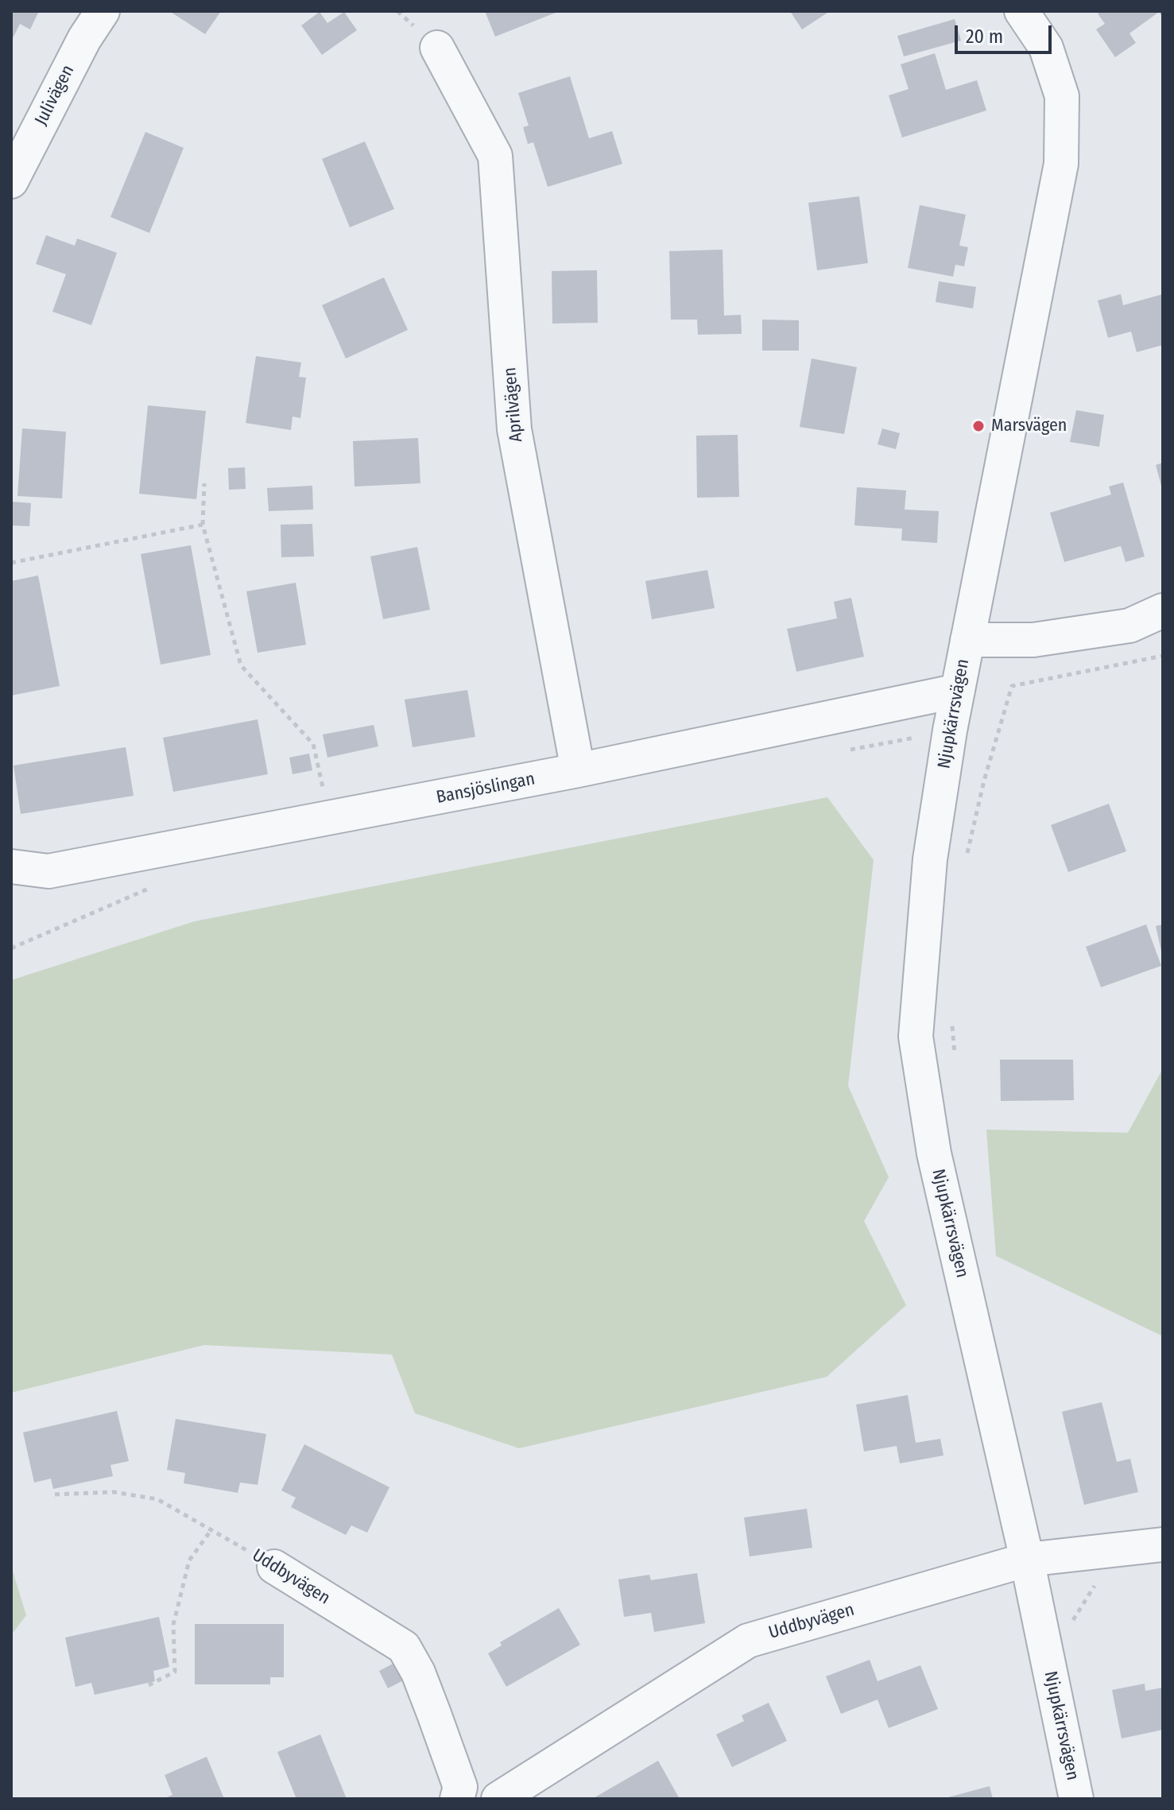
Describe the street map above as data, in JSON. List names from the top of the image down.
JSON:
{
  "streets": {
    "street": [
      "Julivägen",
      "Aprilvägen",
      "Njupkärrsvägen",
      "Bansjöslingan",
      "Uddbyvägen"
    ]
  },
  "crossings": [
    ["Aprilvägen", "Bansjöslingan"],
    ["Njupkärrsvägen", "Bansjöslingan"],
    ["Njupkärrsvägen", "Uddbyvägen"]
  ],
  "places": ["Marsvägen"],
  "scale_bar": "20 m"
}
